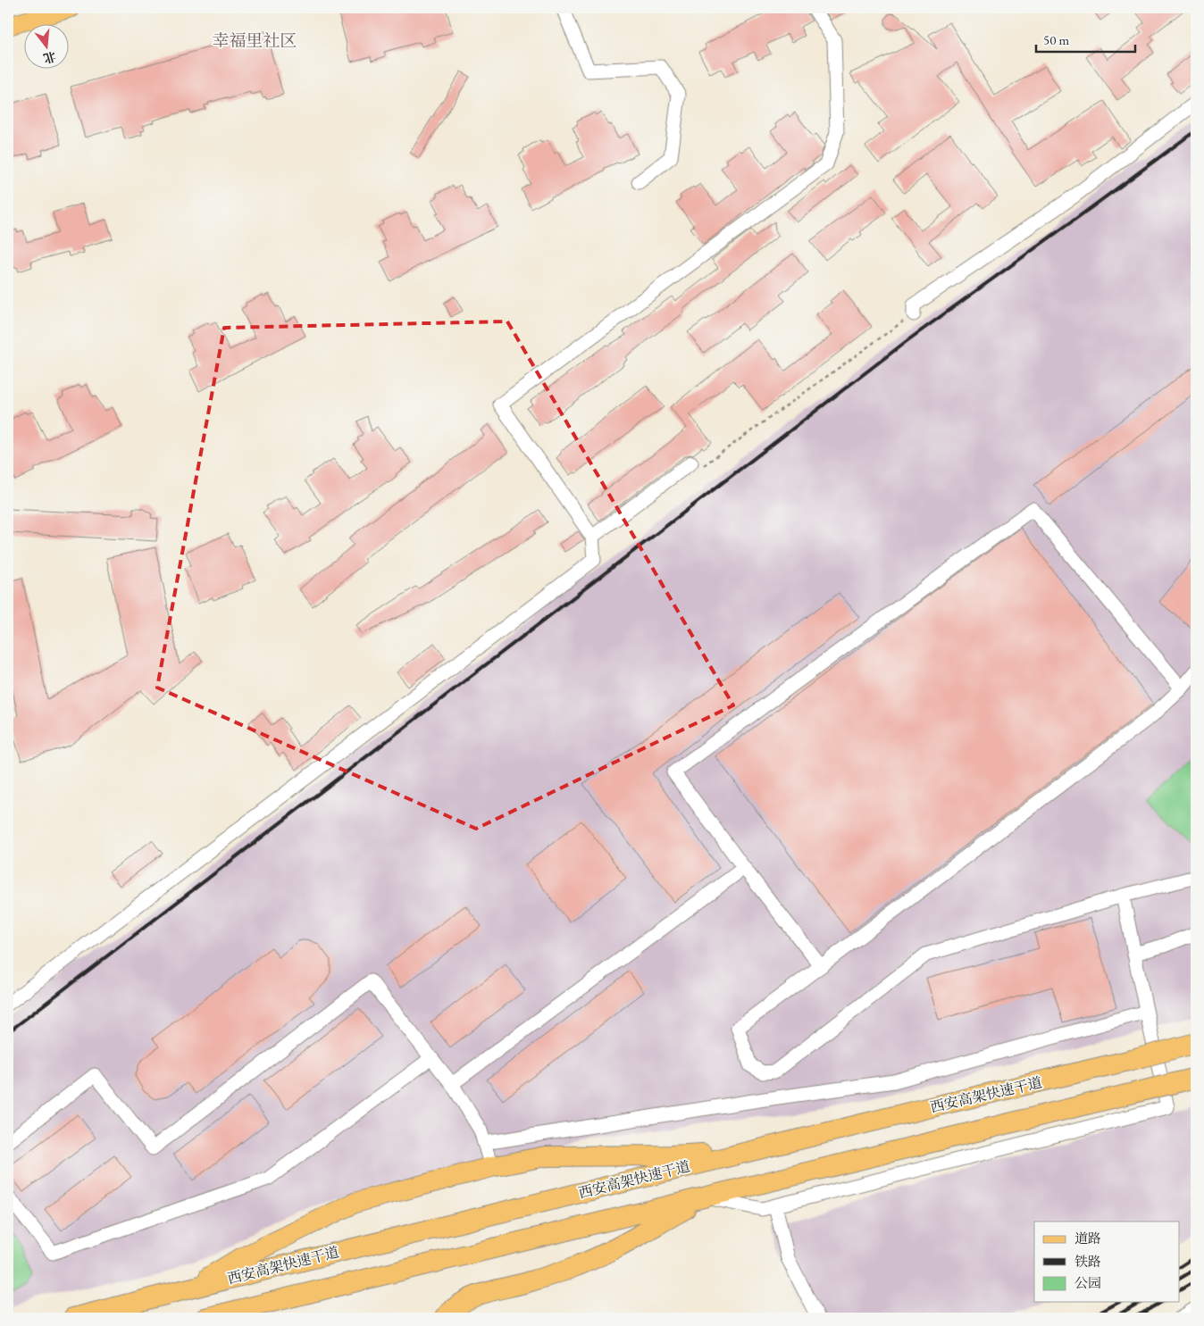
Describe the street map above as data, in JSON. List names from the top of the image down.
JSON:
{
  "streets": {
    "highway": ["西安高架快速干道"]
  },
  "districts": ["幸福里社区"],
  "legend": ["道路", "铁路", "公园"],
  "scale_bar": "50 m",
  "north": "bottom"
}
